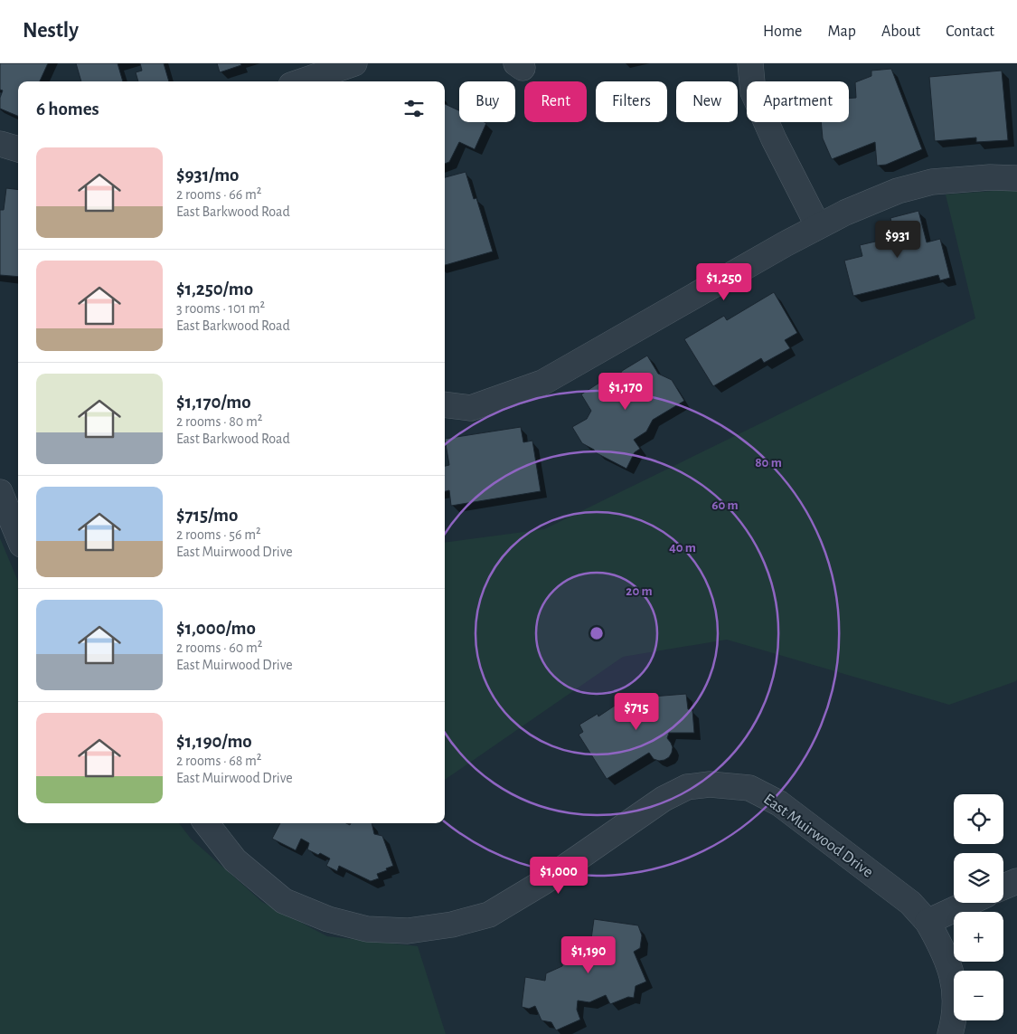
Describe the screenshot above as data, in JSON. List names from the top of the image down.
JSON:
{
  "streets": {
    "street": ["East Muirwood Drive"]
  },
  "page": {
    "header": "Nestly",
    "nav": [
      "Home",
      "Map",
      "About",
      "Contact"
    ],
    "chip": [
      "Buy",
      "Rent",
      "Filters",
      "New",
      "Apartment"
    ],
    "heading": "6 homes",
    "list": [
      {
        "name": "$931/mo",
        "note": "2 rooms · 66 m² · East Barkwood Road"
      },
      {
        "name": "$1,250/mo",
        "note": "3 rooms · 101 m² · East Barkwood Road"
      },
      {
        "name": "$1,170/mo",
        "note": "2 rooms · 80 m² · East Barkwood Road"
      },
      {
        "name": "$715/mo",
        "note": "2 rooms · 56 m² · East Muirwood Drive"
      },
      {
        "name": "$1,000/mo",
        "note": "2 rooms · 60 m² · East Muirwood Drive"
      },
      {
        "name": "$1,190/mo",
        "note": "2 rooms · 68 m² · East Muirwood Drive"
      }
    ],
    "price": [
      "$931",
      "$1,250",
      "$1,170",
      "$715",
      "$1,000",
      "$1,190"
    ],
    "map_buttons": ["+", "−"]
  },
  "rings": [
    "80 m",
    "60 m",
    "40 m",
    "20 m"
  ]
}
